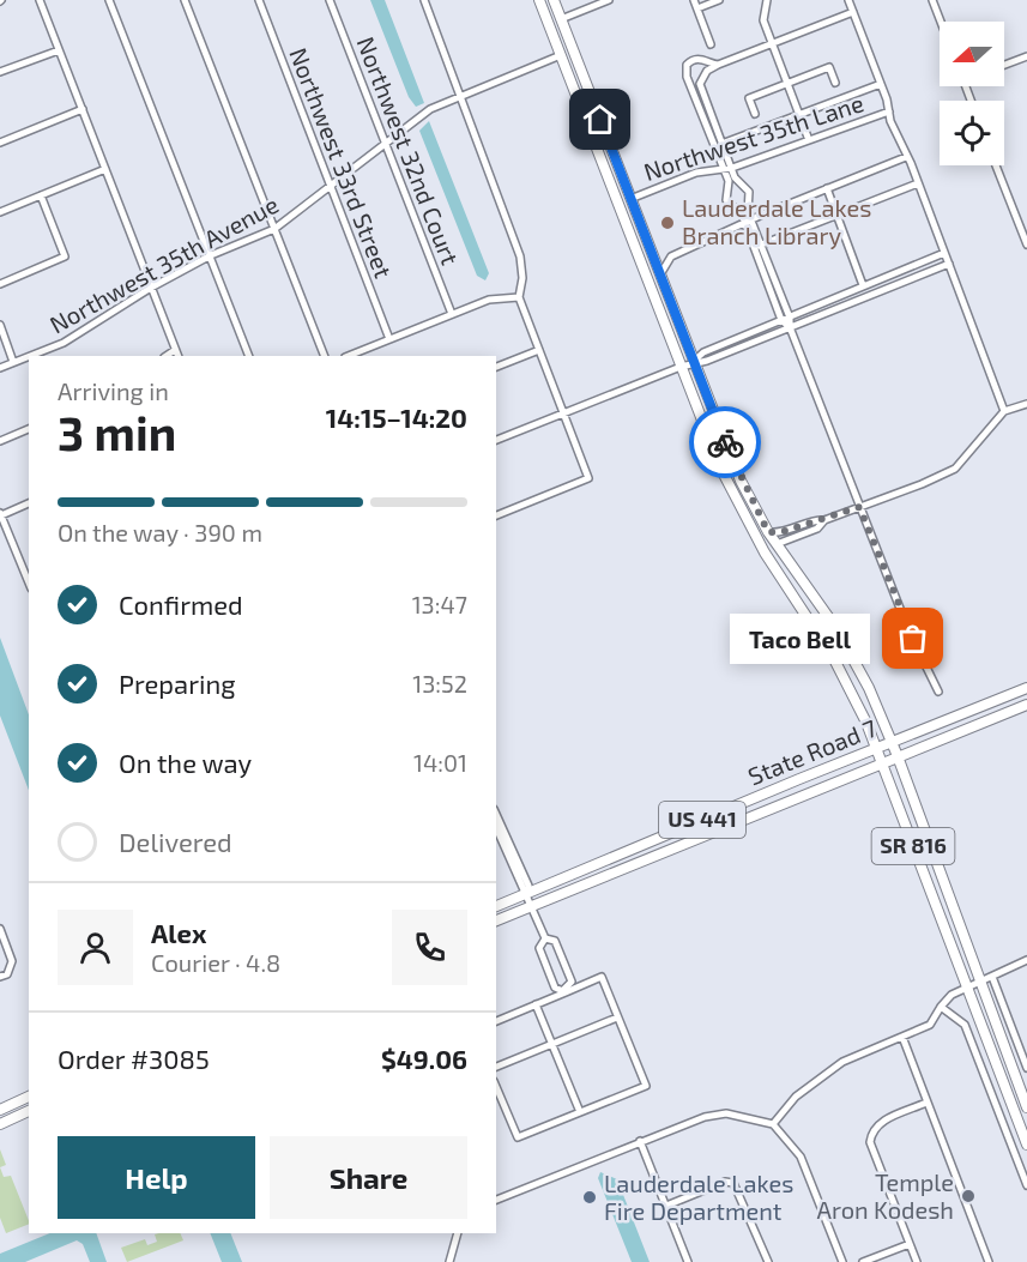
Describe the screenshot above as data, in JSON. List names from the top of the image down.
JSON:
{
  "streets": {
    "main road": ["State Road 7", "US 441", "SR 816"],
    "street": [
      "Northwest 35th Lane",
      "Northwest 32nd Court",
      "Northwest 33rd Street",
      "Northwest 35th Avenue"
    ]
  },
  "crossings": [
    ["Northwest 35th Lane", "SR 816"],
    ["Northwest 32nd Court", "Northwest 35th Avenue"],
    ["Northwest 33rd Street", "Northwest 35th Avenue"],
    ["Northwest 35th Avenue", "SR 816"],
    ["State Road 7", "SR 816"]
  ],
  "places": [
    "Lauderdale Lakes Branch Library",
    "Taco Bell",
    "Temple Aron Kodesh",
    "Lauderdale Lakes Fire Department"
  ],
  "north": "left",
  "page": {
    "heading": ["3 min", "Arriving in", "14:15–14:20"],
    "panel": [
      "Alex",
      "Courier · 4.8",
      "Order #3085",
      "$49.06"
    ],
    "bar": "On the way · 390 m",
    "list": [
      ["Confirmed", "13:47"],
      ["Preparing", "13:52"],
      ["On the way", "14:01"],
      "Delivered"
    ],
    "bubble": "Taco Bell",
    "buttons": ["Help", "Share"]
  }
}
